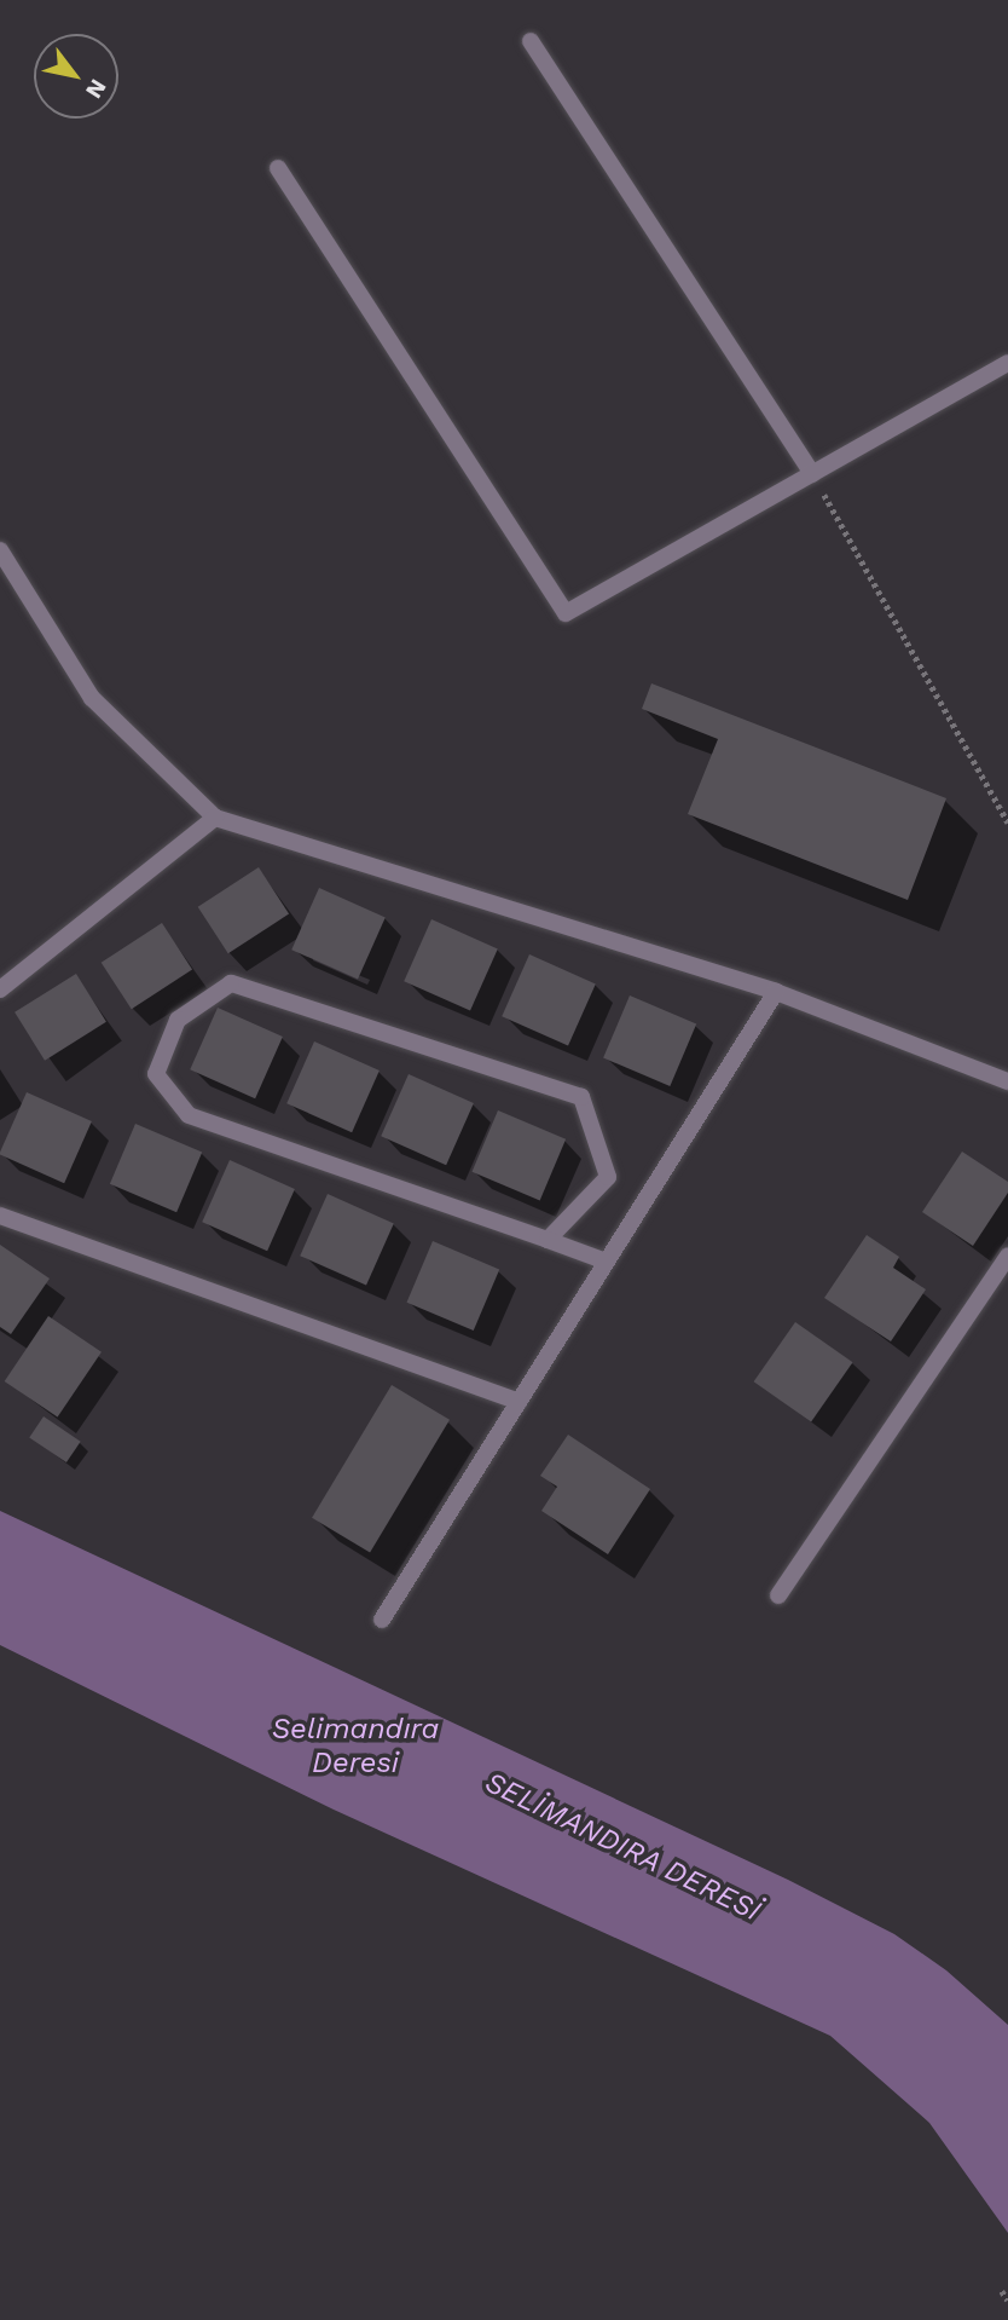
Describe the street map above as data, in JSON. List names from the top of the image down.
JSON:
{
  "water": ["Selimandıra Deresi", "SELİMANDIRA DERESİ"],
  "north": "bottom right"
}
